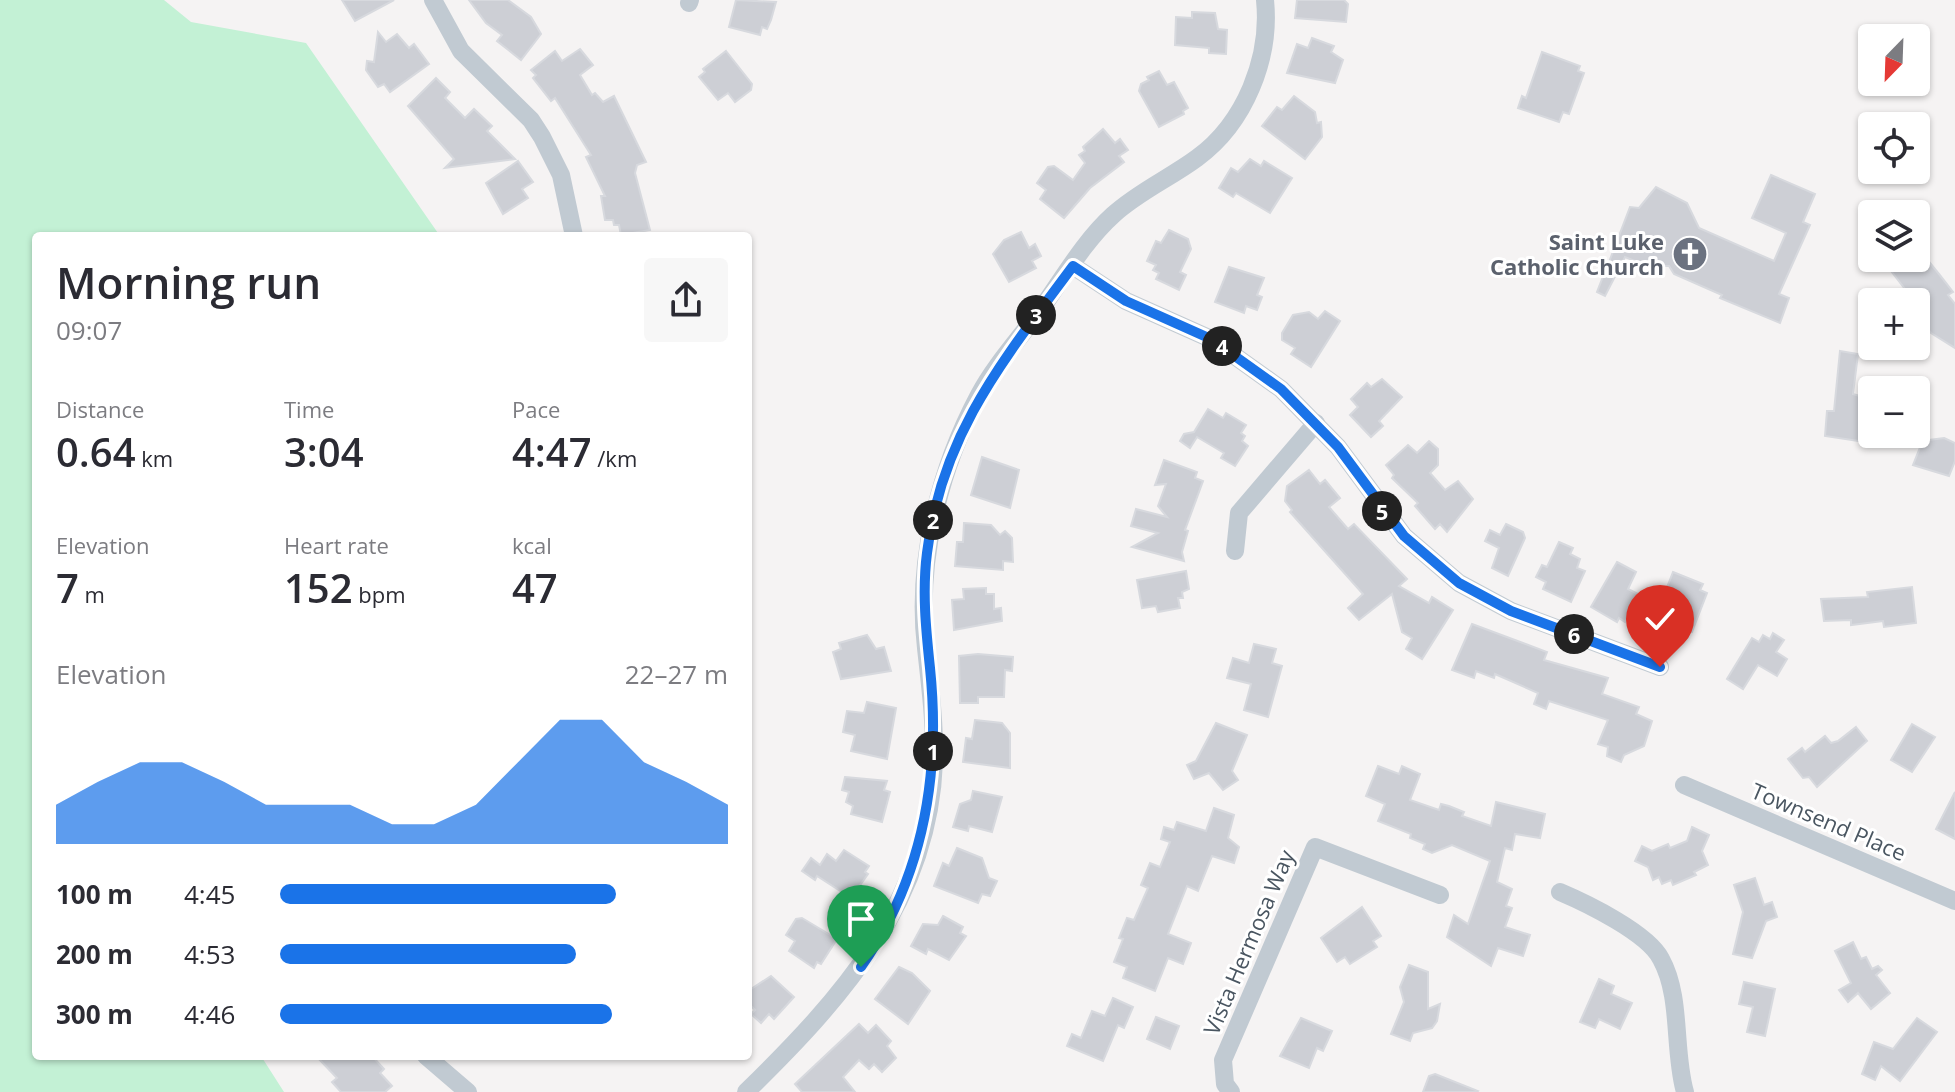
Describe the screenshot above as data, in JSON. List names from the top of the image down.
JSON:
{
  "streets": {
    "street": ["Townsend Place", "Vista Hermosa Way"]
  },
  "places": {
    "church": ["Saint Luke Catholic Church"]
  },
  "north": "bottom left",
  "page": {
    "map_buttons": ["+", "−"],
    "heading": ["Morning run", "09:07"],
    "pins": [
      "3",
      "4",
      "5",
      "2",
      "6",
      "1"
    ],
    "stats": [
      ["Distance", "0.64 km"],
      ["Time", "3:04"],
      ["Pace", "4:47 /km"],
      ["Elevation", "7 m"],
      ["Heart rate", "152 bpm"],
      ["kcal", "47"]
    ],
    "chart": ["Elevation", "22–27 m"],
    "list": [
      {
        "name": "100 m",
        "note": "4:45"
      },
      {
        "name": "200 m",
        "note": "4:53"
      },
      {
        "name": "300 m",
        "note": "4:46"
      }
    ]
  }
}
